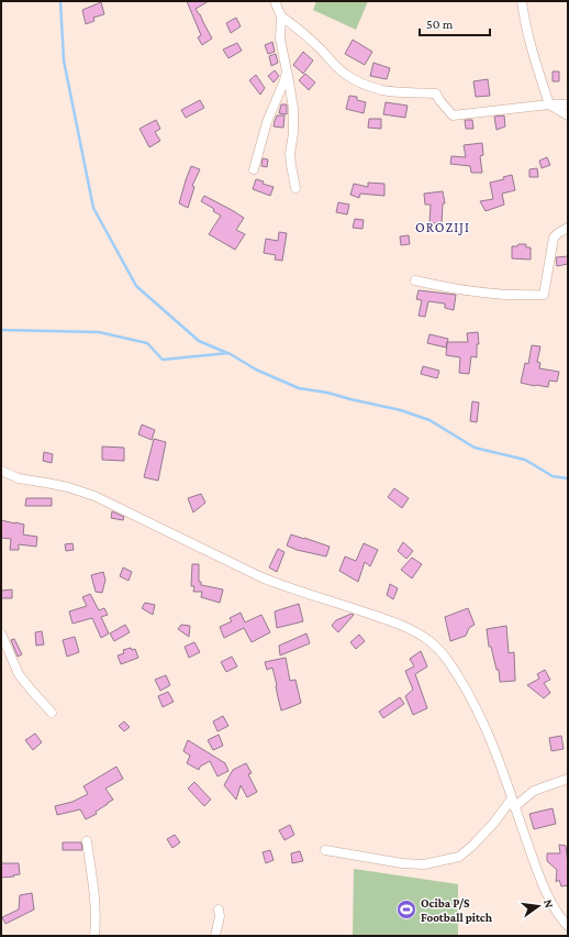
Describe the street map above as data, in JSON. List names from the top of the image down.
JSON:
{
  "districts": ["OROZIJI"],
  "places": {
    "sports": ["Ociba P/S Football pitch"]
  },
  "scale_bar": "50 m",
  "north": "right"
}
